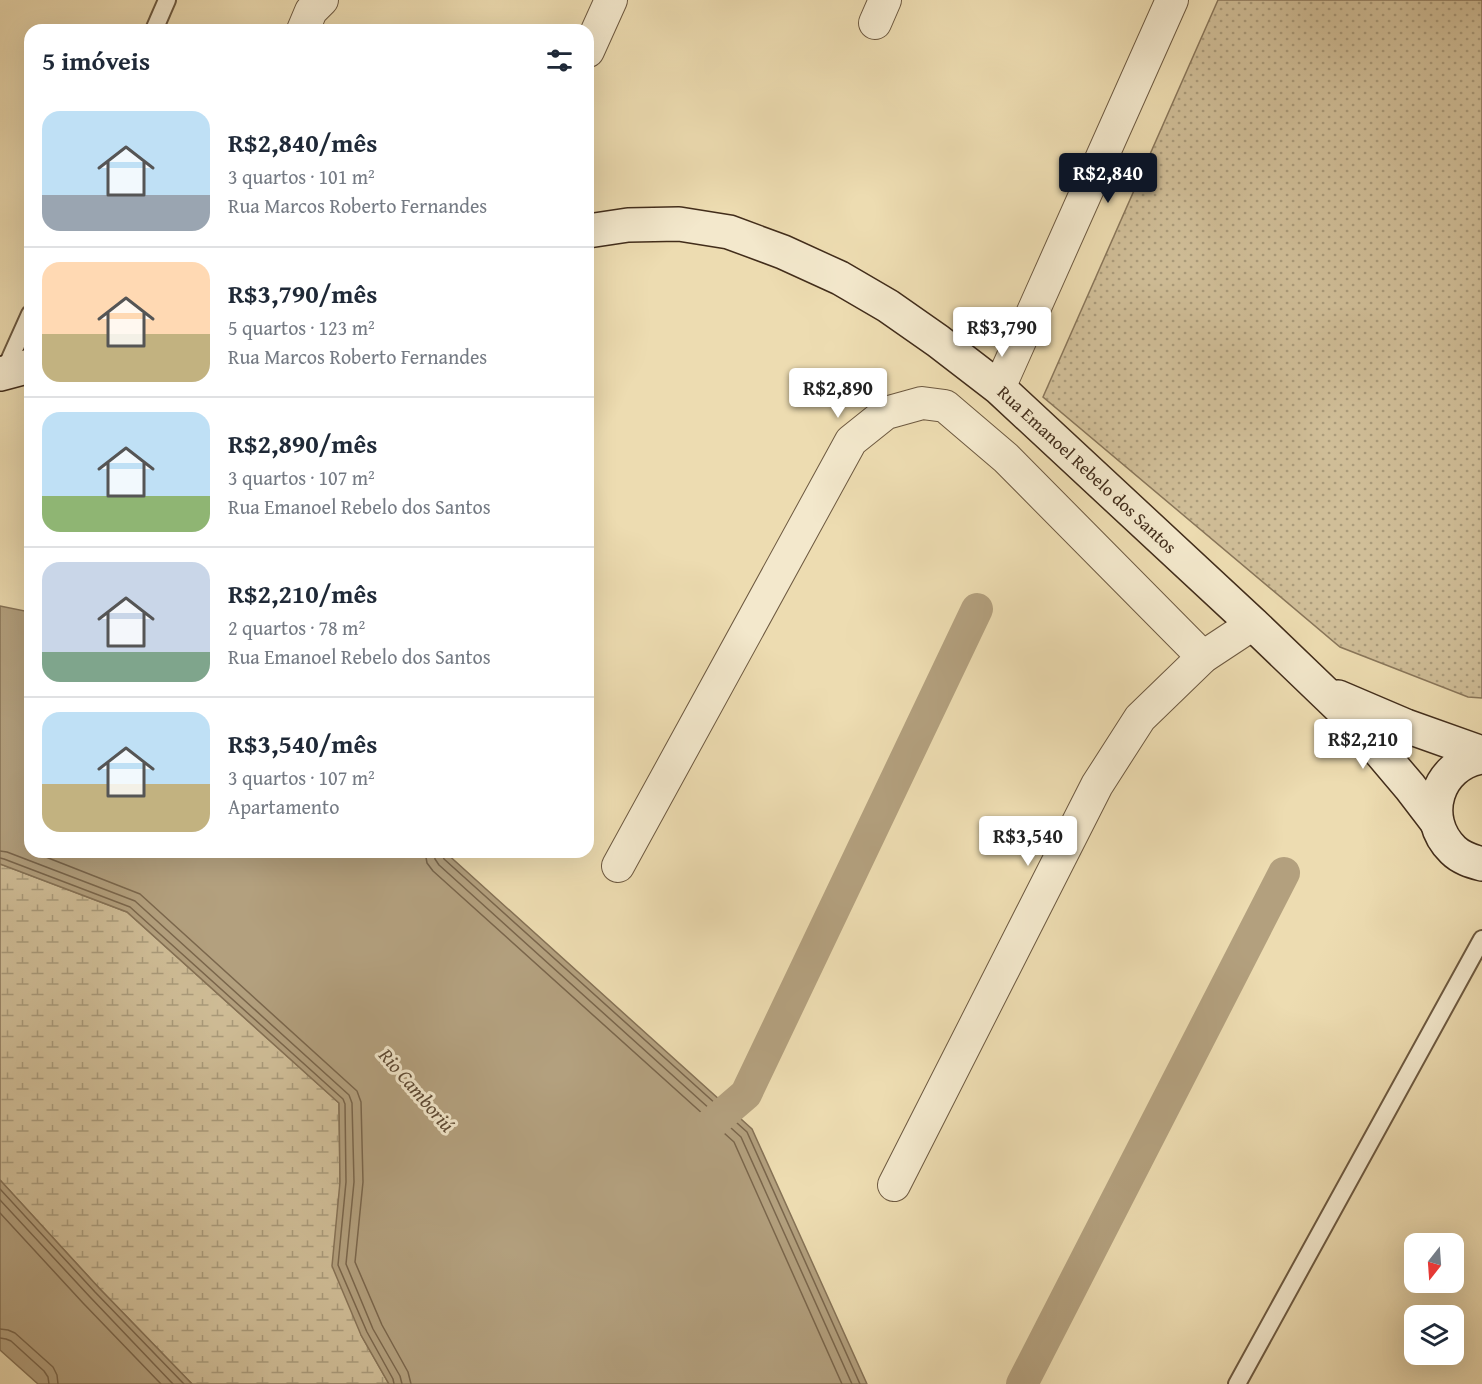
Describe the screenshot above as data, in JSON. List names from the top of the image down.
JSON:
{
  "streets": {
    "main road": ["Rua Emanoel Rebelo dos Santos"]
  },
  "water": ["Rio Camboriú"],
  "north": "bottom",
  "page": {
    "heading": "5 imóveis",
    "list": [
      {
        "name": "R$2,840/mês",
        "note": "3 quartos · 101 m² · Rua Marcos Roberto Fernandes"
      },
      {
        "name": "R$3,790/mês",
        "note": "5 quartos · 123 m² · Rua Marcos Roberto Fernandes"
      },
      {
        "name": "R$2,890/mês",
        "note": "3 quartos · 107 m² · Rua Emanoel Rebelo dos Santos"
      },
      {
        "name": "R$2,210/mês",
        "note": "2 quartos · 78 m² · Rua Emanoel Rebelo dos Santos"
      },
      {
        "name": "R$3,540/mês",
        "note": "3 quartos · 107 m² · Apartamento"
      }
    ],
    "price": [
      "R$2,840",
      "R$3,790",
      "R$2,890",
      "R$2,210",
      "R$3,540"
    ]
  }
}
